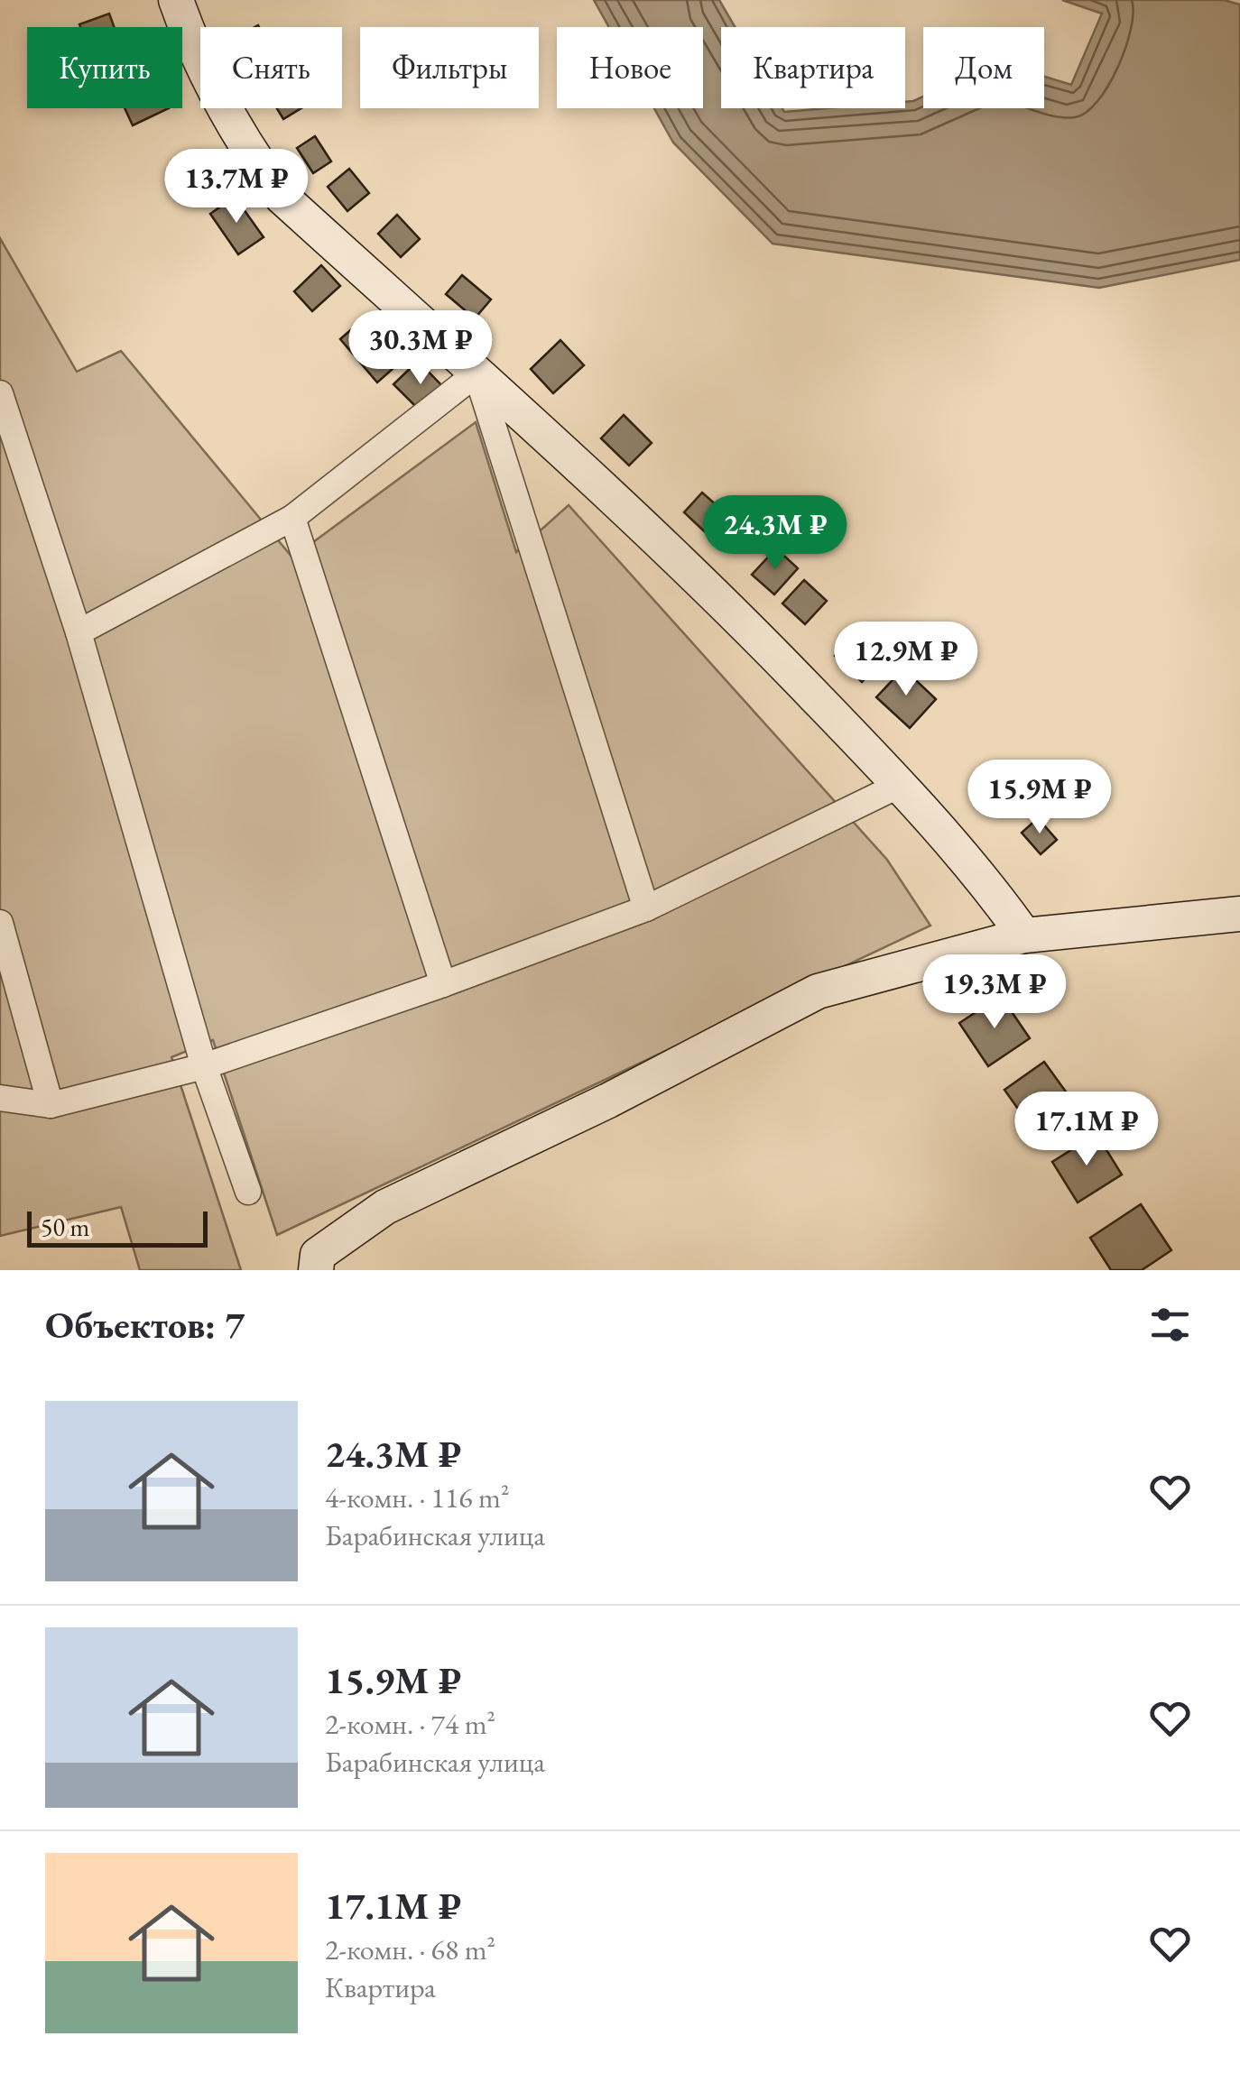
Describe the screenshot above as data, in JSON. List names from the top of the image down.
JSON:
{
  "scale_bar": "50 m",
  "page": {
    "chip": [
      "Купить",
      "Снять",
      "Фильтры",
      "Новое",
      "Квартира",
      "Дом"
    ],
    "price": [
      "13.7M ₽",
      "30.3M ₽",
      "24.3M ₽",
      "12.9M ₽",
      "15.9M ₽",
      "19.3M ₽",
      "17.1M ₽"
    ],
    "scale": "50 m",
    "heading": "Объектов: 7",
    "list": [
      {
        "name": "24.3M ₽",
        "note": "4-комн. · 116 m² · Барабинская улица"
      },
      {
        "name": "15.9M ₽",
        "note": "2-комн. · 74 m² · Барабинская улица"
      },
      {
        "name": "17.1M ₽",
        "note": "2-комн. · 68 m² · Квартира"
      }
    ]
  }
}
